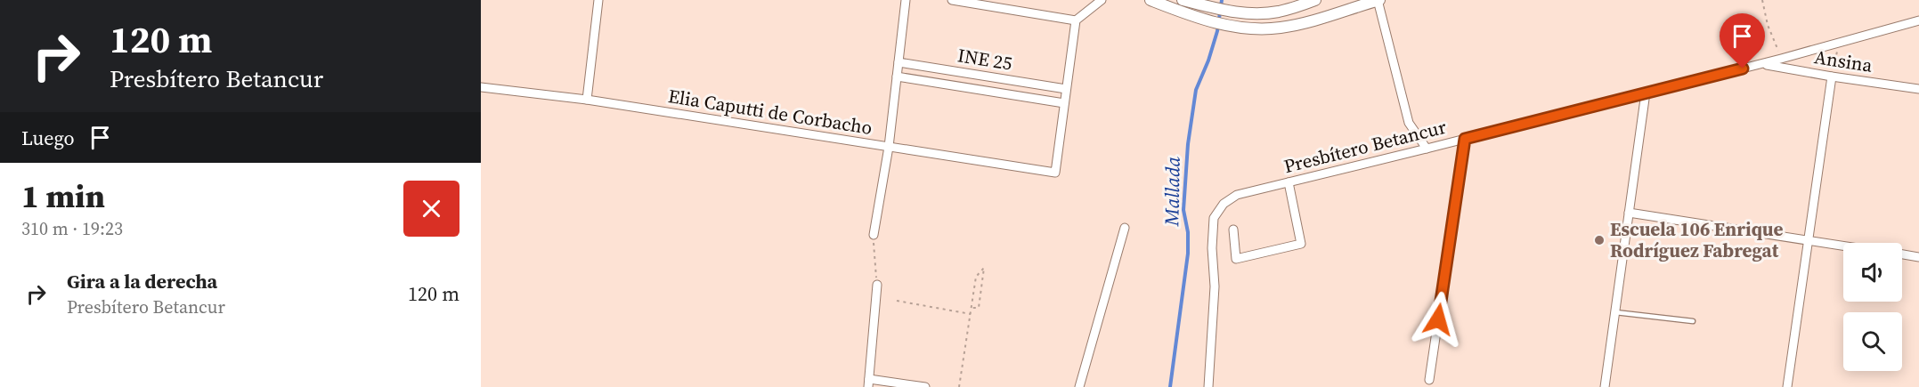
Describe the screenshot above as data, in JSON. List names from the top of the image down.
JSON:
{
  "streets": {
    "street": [
      "INE 25",
      "Ansina",
      "Elia Caputti de Corbacho",
      "Presbítero Betancur"
    ]
  },
  "crossings": [
    ["INE 25", "Elia Caputti de Corbacho"],
    ["Ansina", "Presbítero Betancur"]
  ],
  "water": ["Mallada"],
  "places": ["Escuela 106 Enrique Rodríguez Fabregat"],
  "page": {
    "turn": ["120 m", "Presbítero Betancur"],
    "then": "Luego",
    "heading": ["1 min", "310 m · 19:23"],
    "list": [
      {
        "name": "Gira a la derecha",
        "note": "Presbítero Betancur",
        "value": "120 m"
      }
    ]
  }
}
